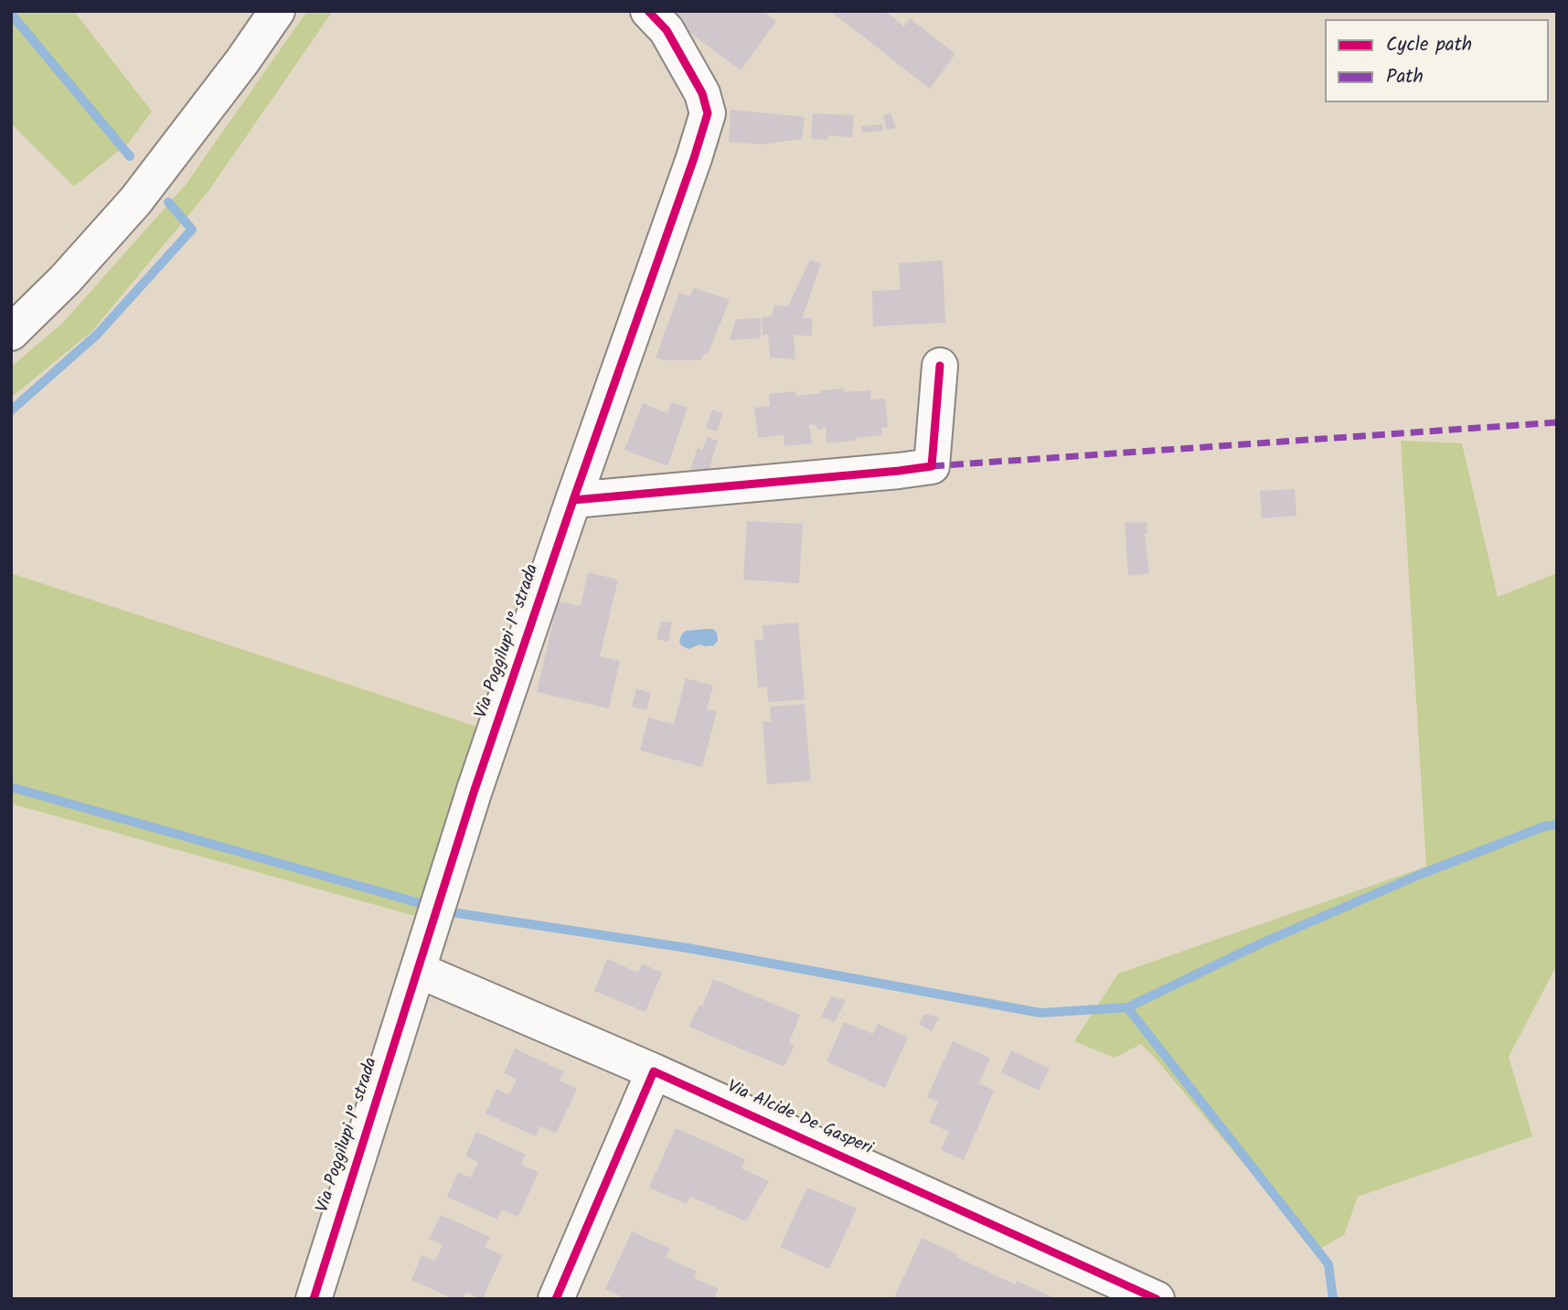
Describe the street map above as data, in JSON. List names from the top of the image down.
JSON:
{
  "streets": {
    "street": ["Via Poggilupi 1° strada", "Via Alcide De Gasperi"]
  },
  "crossings": [
    ["Via Poggilupi 1° strada", "Via Alcide De Gasperi"]
  ],
  "legend": ["Cycle path", "Path"]
}
